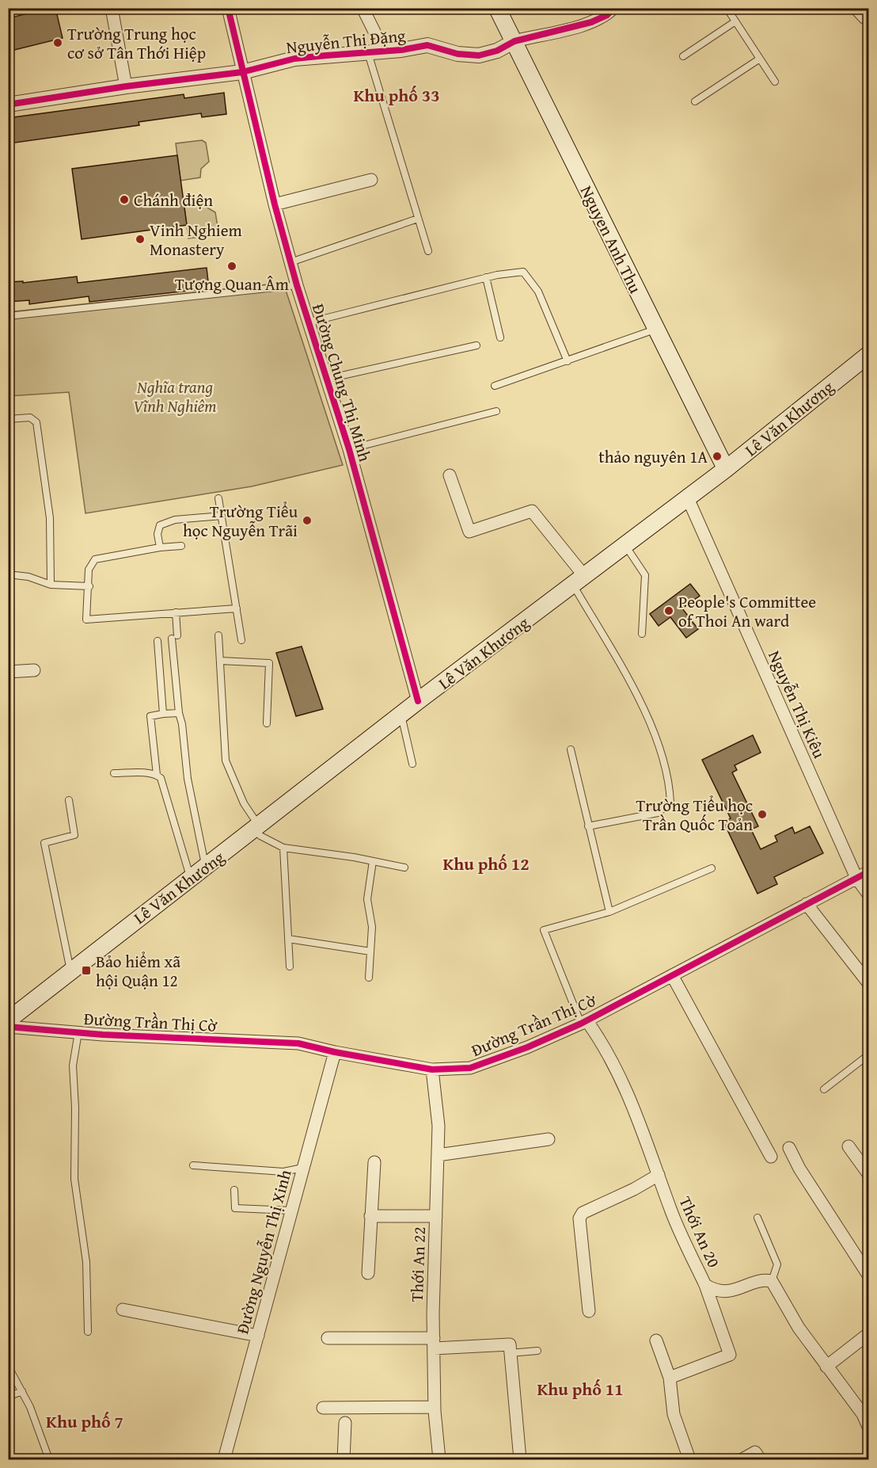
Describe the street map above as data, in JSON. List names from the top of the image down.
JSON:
{
  "streets": {
    "main road": ["Nguyen Anh Thu", "Lê Văn Khương"],
    "street": [
      "Nguyễn Thị Đặng",
      "Đường Chung Thị Minh",
      "Nguyễn Thị Kiêu",
      "Đường Trần Thị Cờ",
      "Thới An 20",
      "Đường Nguyễn Thị Xinh",
      "Thới An 22"
    ]
  },
  "crossings": [
    ["Nguyễn Thị Đặng", "Nguyen Anh Thu"],
    ["Nguyễn Thị Đặng", "Đường Chung Thị Minh"],
    ["Nguyen Anh Thu", "Lê Văn Khương"],
    ["Đường Chung Thị Minh", "Lê Văn Khương"],
    ["Lê Văn Khương", "Nguyễn Thị Kiêu"],
    ["Nguyễn Thị Kiêu", "Đường Trần Thị Cờ"],
    ["Đường Trần Thị Cờ", "Thới An 20"],
    ["Đường Trần Thị Cờ", "Đường Nguyễn Thị Xinh"],
    ["Đường Trần Thị Cờ", "Thới An 22"]
  ],
  "districts": [
    "Khu phố 33",
    "Khu phố 12",
    "Khu phố 11",
    "Khu phố 7"
  ],
  "parks": ["Nghĩa trang Vĩnh Nghiêm"],
  "places": {
    "other": [
      "Trường Trung học cơ sở Tân Thới Hiệp",
      "Chánh điện",
      "Vinh Nghiem Monastery",
      "Tượng Quan Âm",
      "thảo nguyên 1A",
      "Trường Tiểu học Nguyễn Trãi",
      "People's Committee of Thoi An ward",
      "Trường Tiểu học Trần Quốc Toản"
    ],
    "transit": ["Bảo hiểm xã hội Quận 12"]
  }
}
